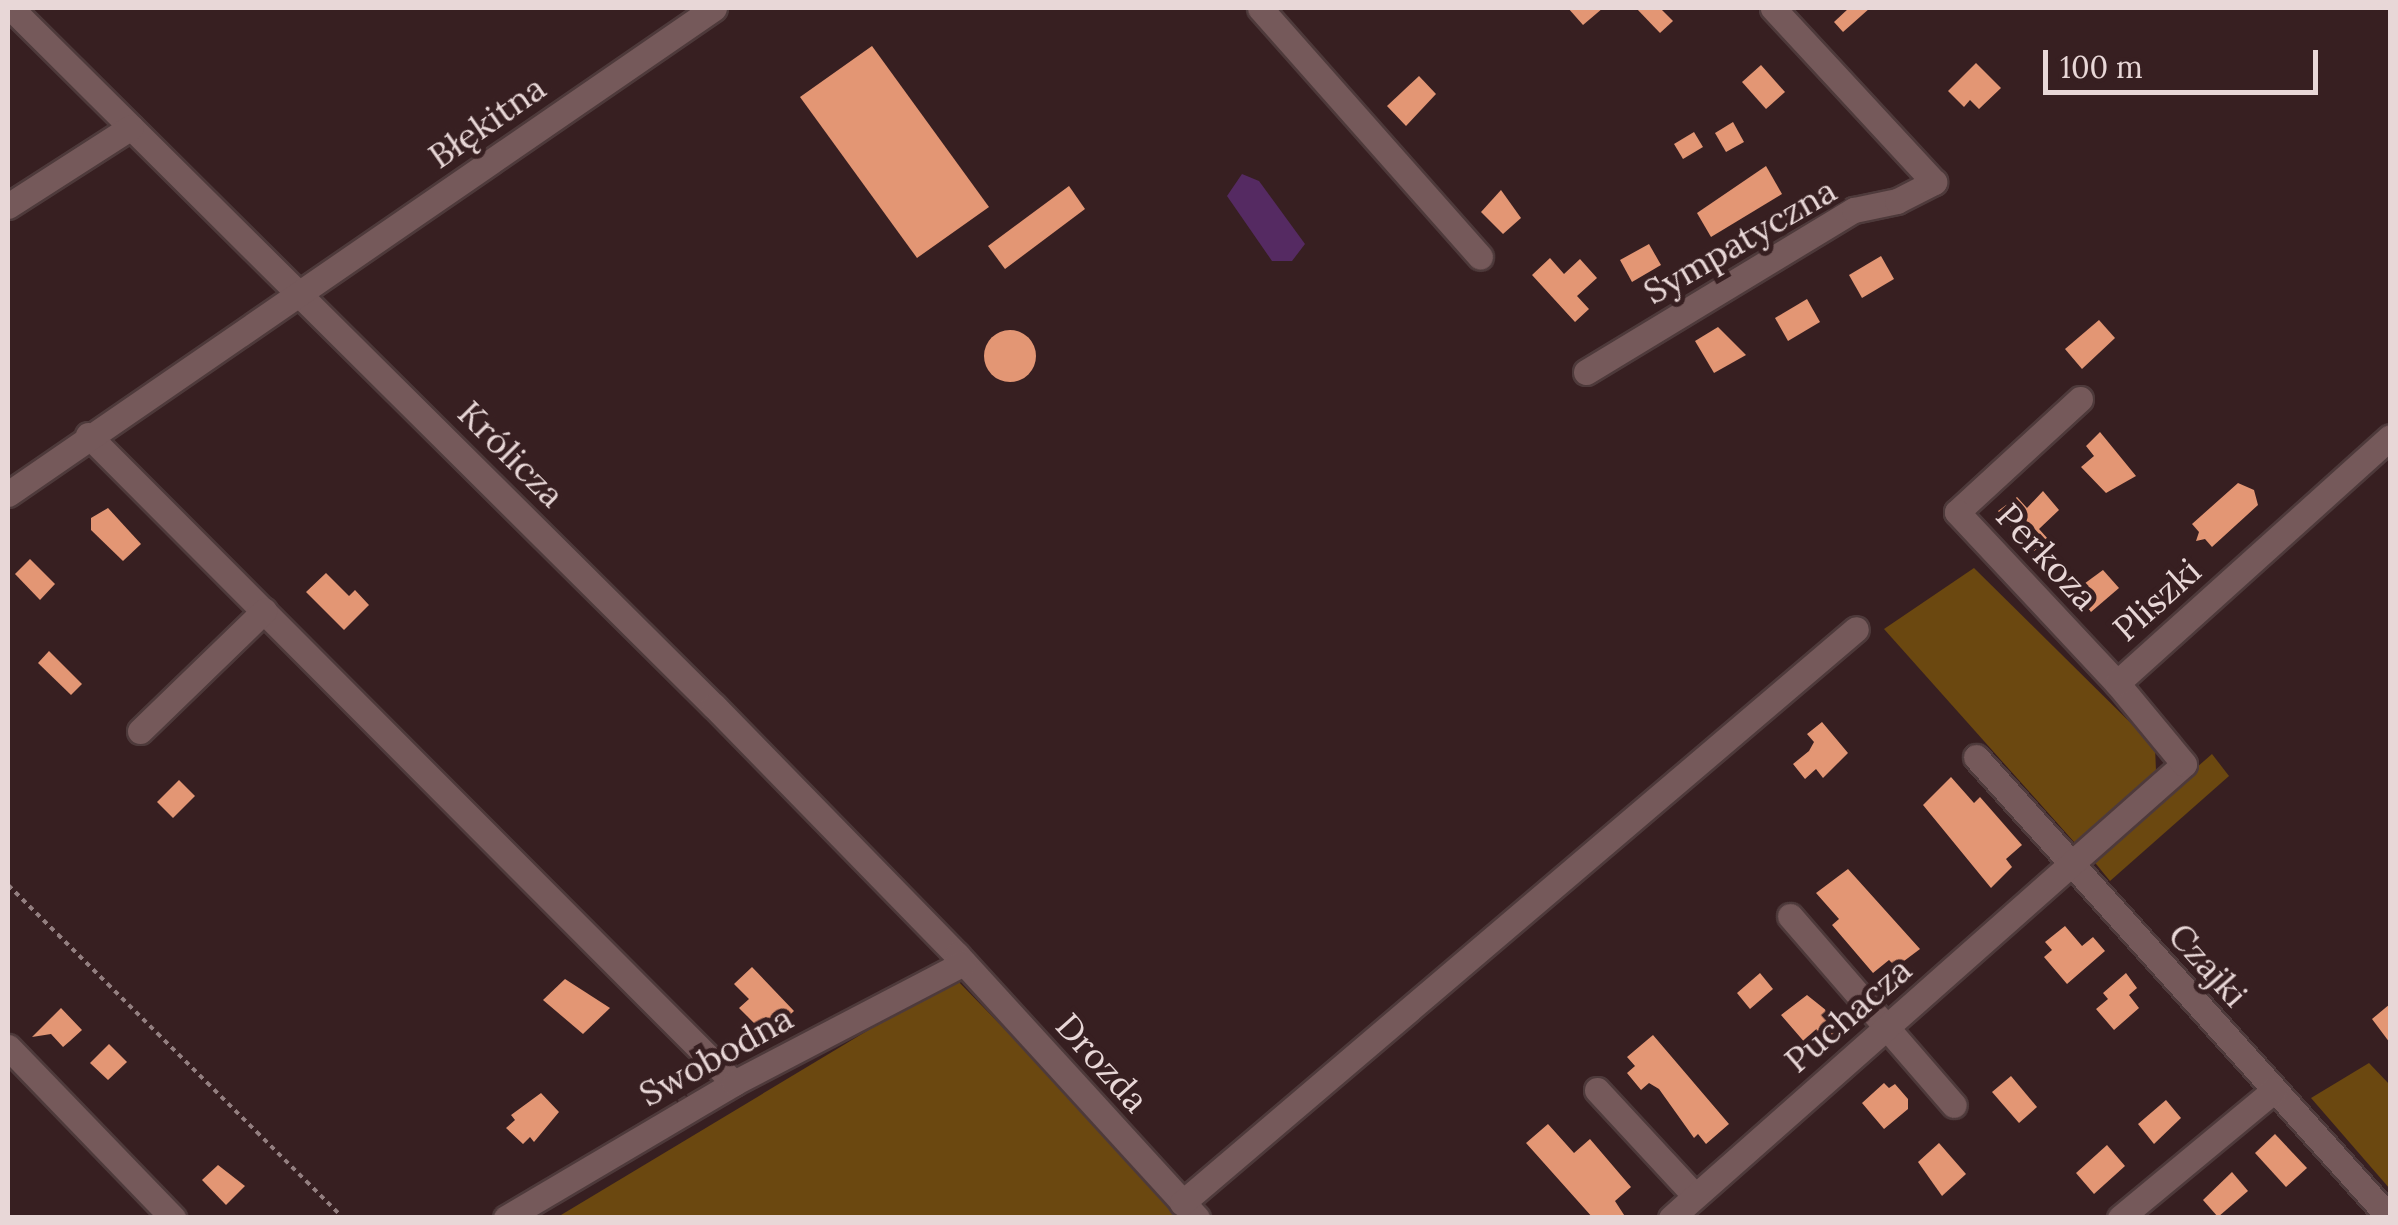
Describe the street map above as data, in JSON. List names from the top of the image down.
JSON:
{
  "streets": {
    "street": [
      "Błękitna",
      "Sympatyczna",
      "Królicza",
      "Perkoza",
      "Pliszki",
      "Czajki",
      "Puchacza",
      "Swobodna",
      "Drozda"
    ]
  },
  "crossings": [
    ["Błękitna", "Królicza"],
    ["Królicza", "Swobodna"],
    ["Królicza", "Drozda"],
    ["Perkoza", "Pliszki"],
    ["Pliszki", "Czajki"],
    ["Pliszki", "Puchacza"],
    ["Czajki", "Puchacza"],
    ["Swobodna", "Drozda"]
  ],
  "scale_bar": "100 m"
}
